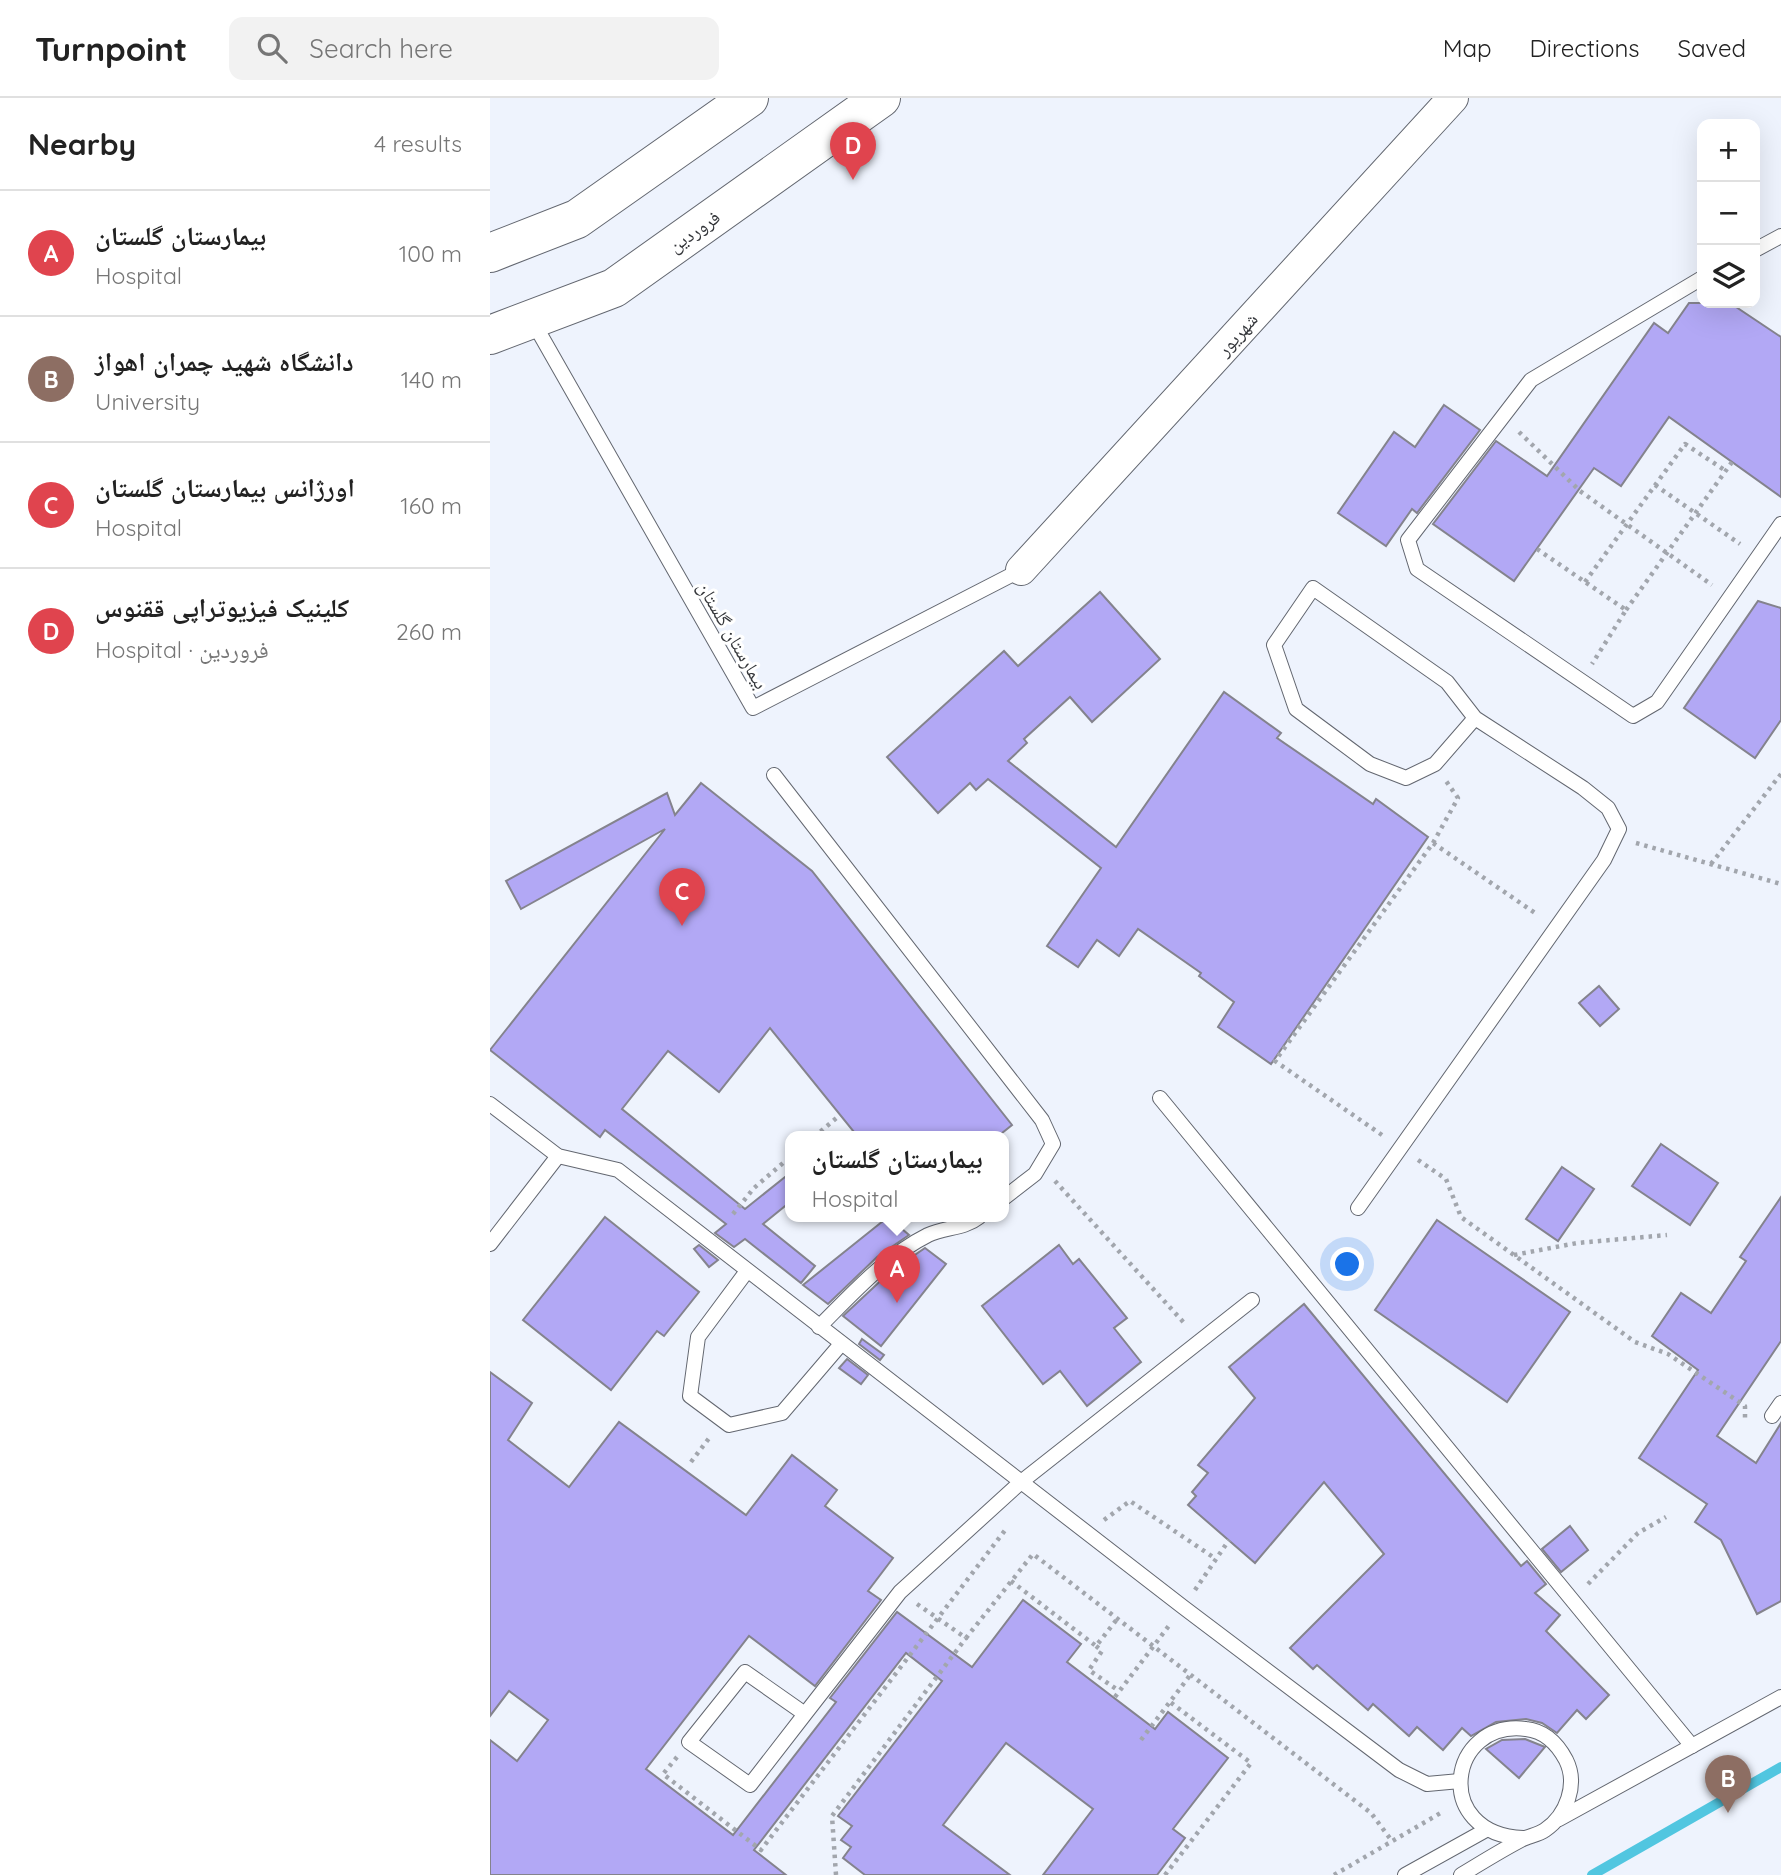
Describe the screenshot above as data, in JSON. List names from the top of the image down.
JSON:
{
  "streets": {
    "main road": ["فروردین"],
    "street": ["شهریور"],
    "lane": ["بیمارستان گلستان"]
  },
  "crossings": [
    ["فروردین", "بیمارستان گلستان"],
    ["شهریور", "بیمارستان گلستان"]
  ],
  "page": {
    "header": "Turnpoint",
    "search": "Search here",
    "nav": ["Map", "Directions", "Saved"],
    "heading": ["Nearby", "4 results"],
    "map_buttons": ["+", "−"],
    "pins": [
      "D",
      "C",
      "A",
      "B"
    ],
    "list": [
      {
        "mark": "A",
        "name": "بیمارستان گلستان",
        "note": "Hospital",
        "value": "100 m"
      },
      {
        "mark": "B",
        "name": "دانشگاه شهید چمران اهواز",
        "note": "University",
        "value": "140 m"
      },
      {
        "mark": "C",
        "name": "اورژانس بیمارستان گلستان",
        "note": "Hospital",
        "value": "160 m"
      },
      {
        "mark": "D",
        "name": "کلینیک فیزیوتراپی ققنوس",
        "note": "Hospital · فروردین",
        "value": "260 m"
      }
    ],
    "popup": ["بیمارستان گلستان", "Hospital"]
  }
}
